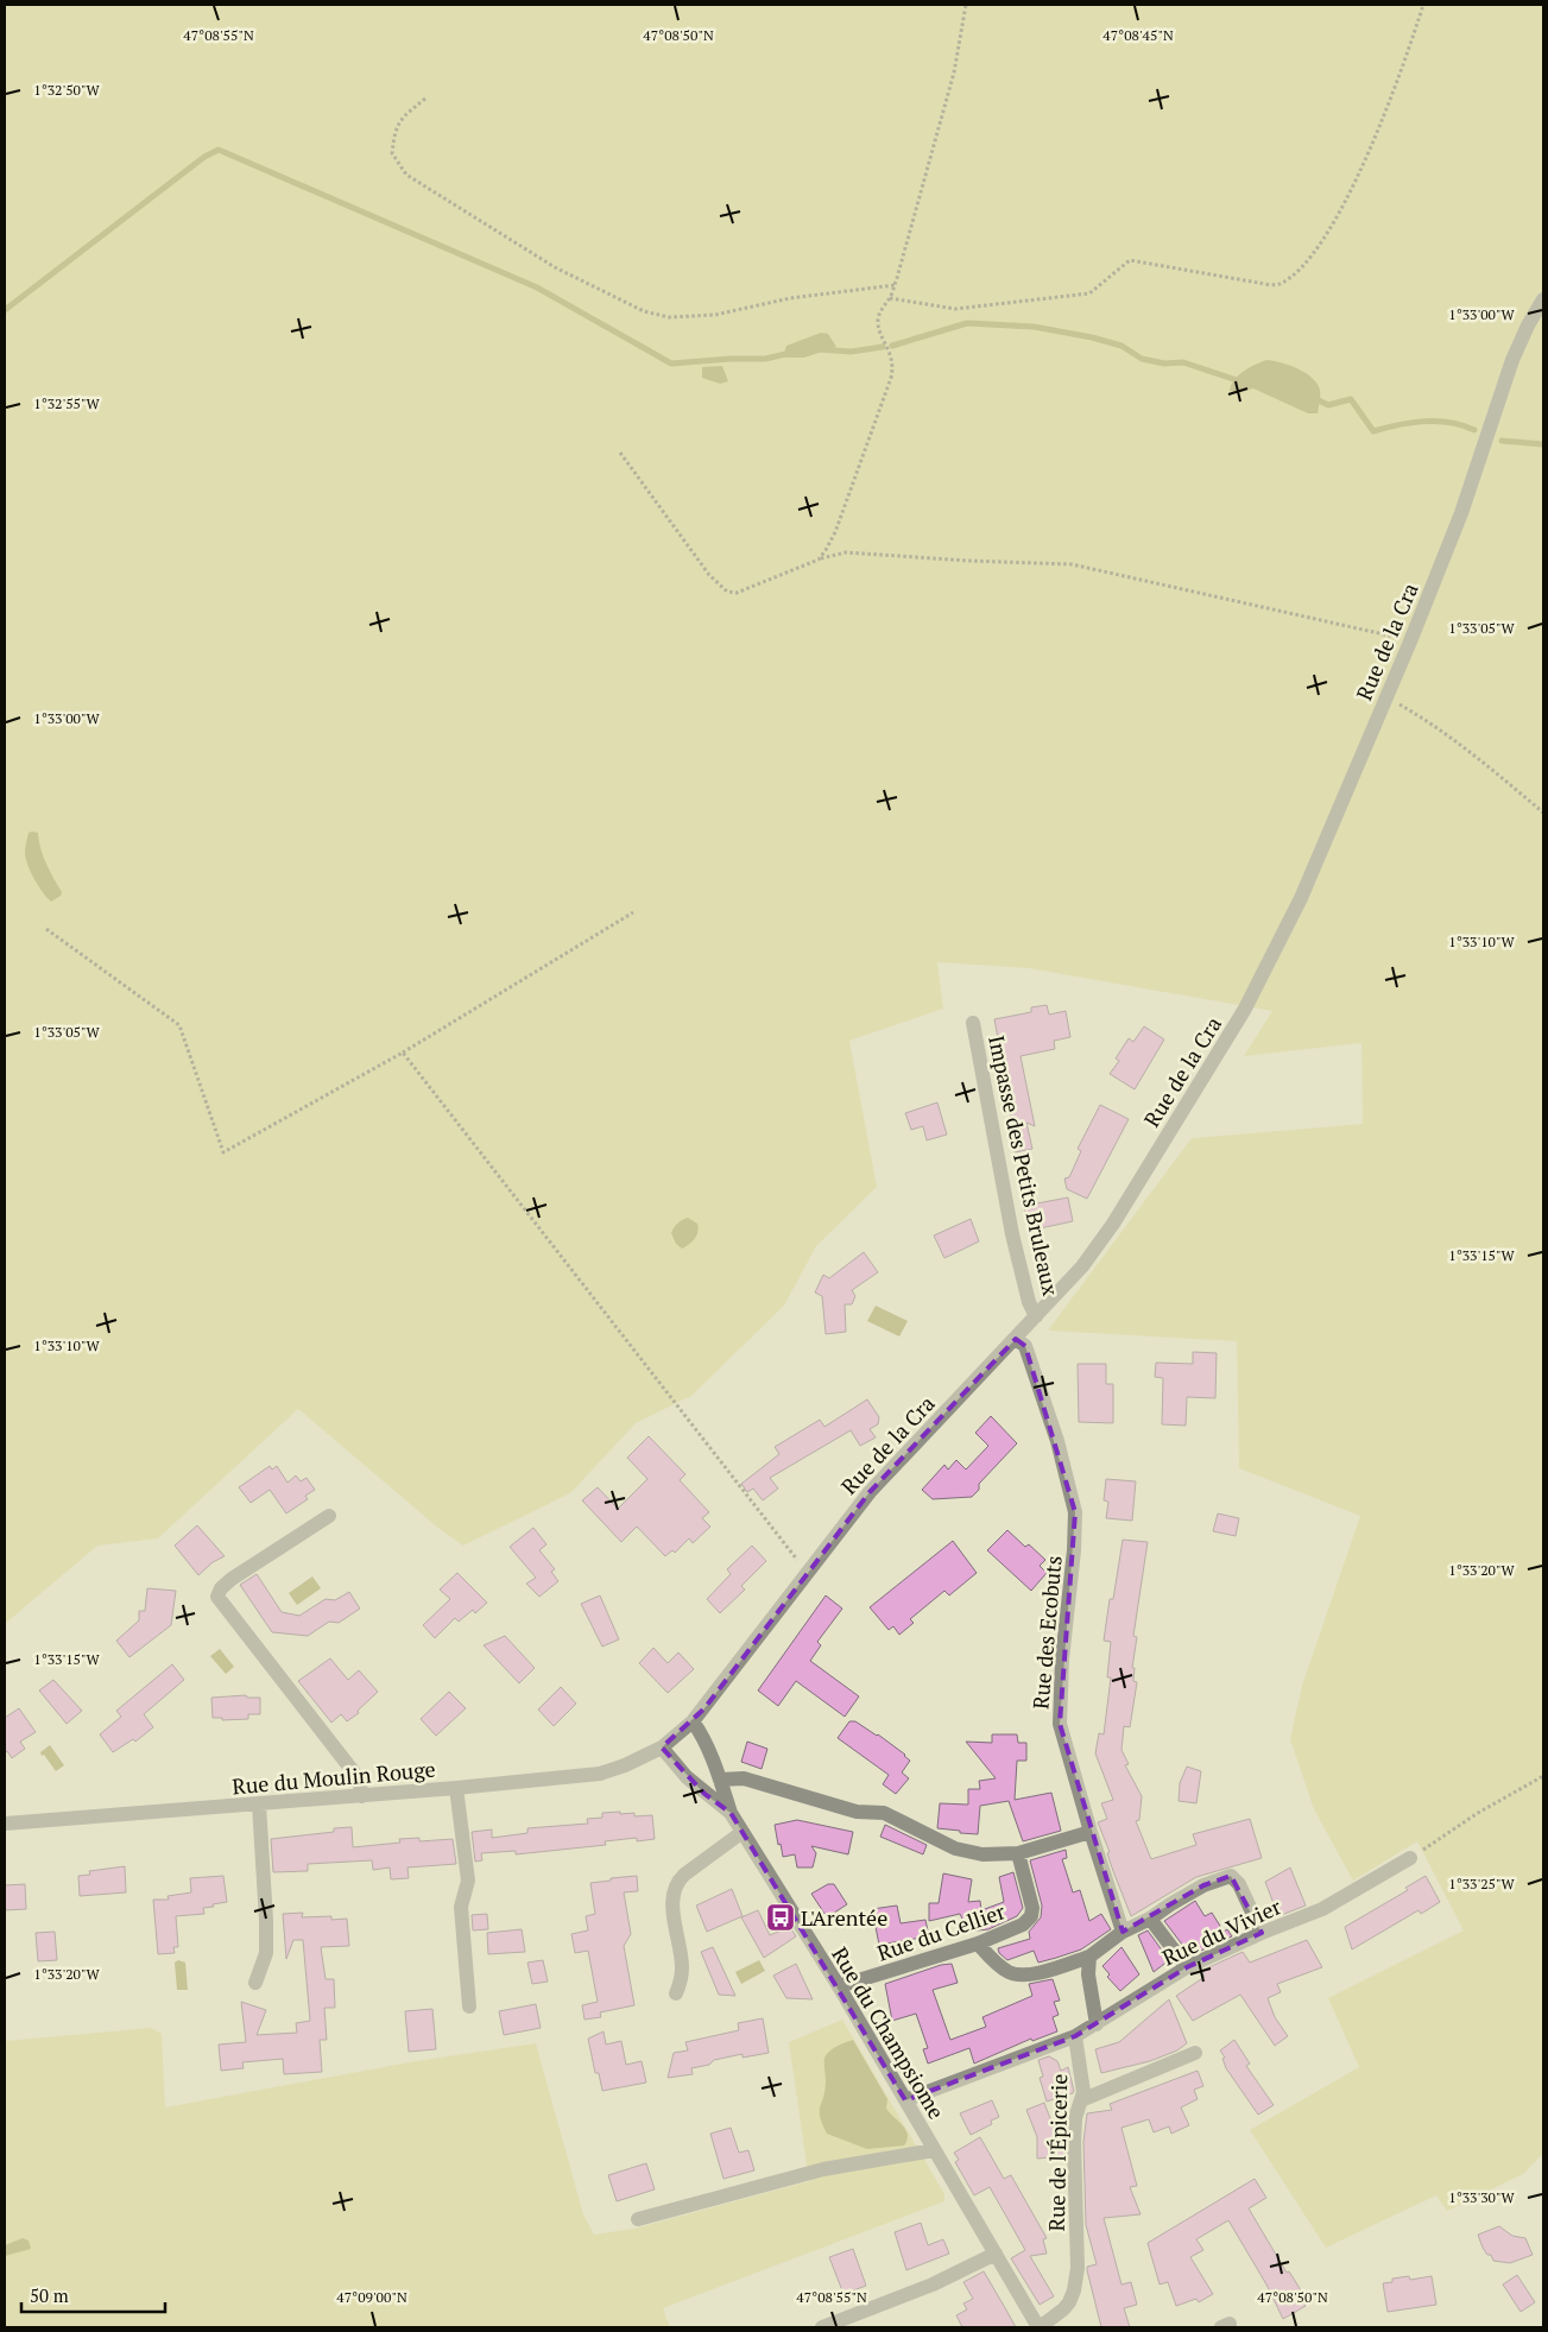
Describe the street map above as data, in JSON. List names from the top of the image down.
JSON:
{
  "streets": {
    "street": [
      "Rue de la Cra",
      "Impasse des Petits Bruleaux",
      "Rue des Ecobuts",
      "Rue du Moulin Rouge",
      "Rue du Cellier",
      "Rue du Vivier",
      "Rue du Champsiome",
      "Rue de l'Épicerie"
    ]
  },
  "crossings": [
    ["Rue de la Cra", "Impasse des Petits Bruleaux"],
    ["Rue de la Cra", "Rue des Ecobuts"],
    ["Rue de la Cra", "Rue du Moulin Rouge"],
    ["Rue de la Cra", "Rue du Champsiome"],
    ["Rue du Moulin Rouge", "Rue du Champsiome"],
    ["Rue du Cellier", "Rue du Champsiome"],
    ["Rue du Vivier", "Rue du Champsiome"],
    ["Rue du Vivier", "Rue de l'Épicerie"],
    ["Rue du Champsiome", "Rue de l'Épicerie"]
  ],
  "places": {
    "bus stop": ["L'Arentée"]
  },
  "scale_bar": "50 m",
  "coordinates": [
    "47°08'55\"N",
    "47°08'50\"N",
    "47°08'45\"N",
    "1°32'50\"W",
    "1°33'00\"W",
    "1°32'55\"W",
    "1°33'05\"W",
    "1°33'10\"W",
    "1°33'15\"W",
    "1°33'20\"W",
    "1°33'25\"W",
    "1°33'30\"W",
    "47°09'00\"N"
  ]
}
